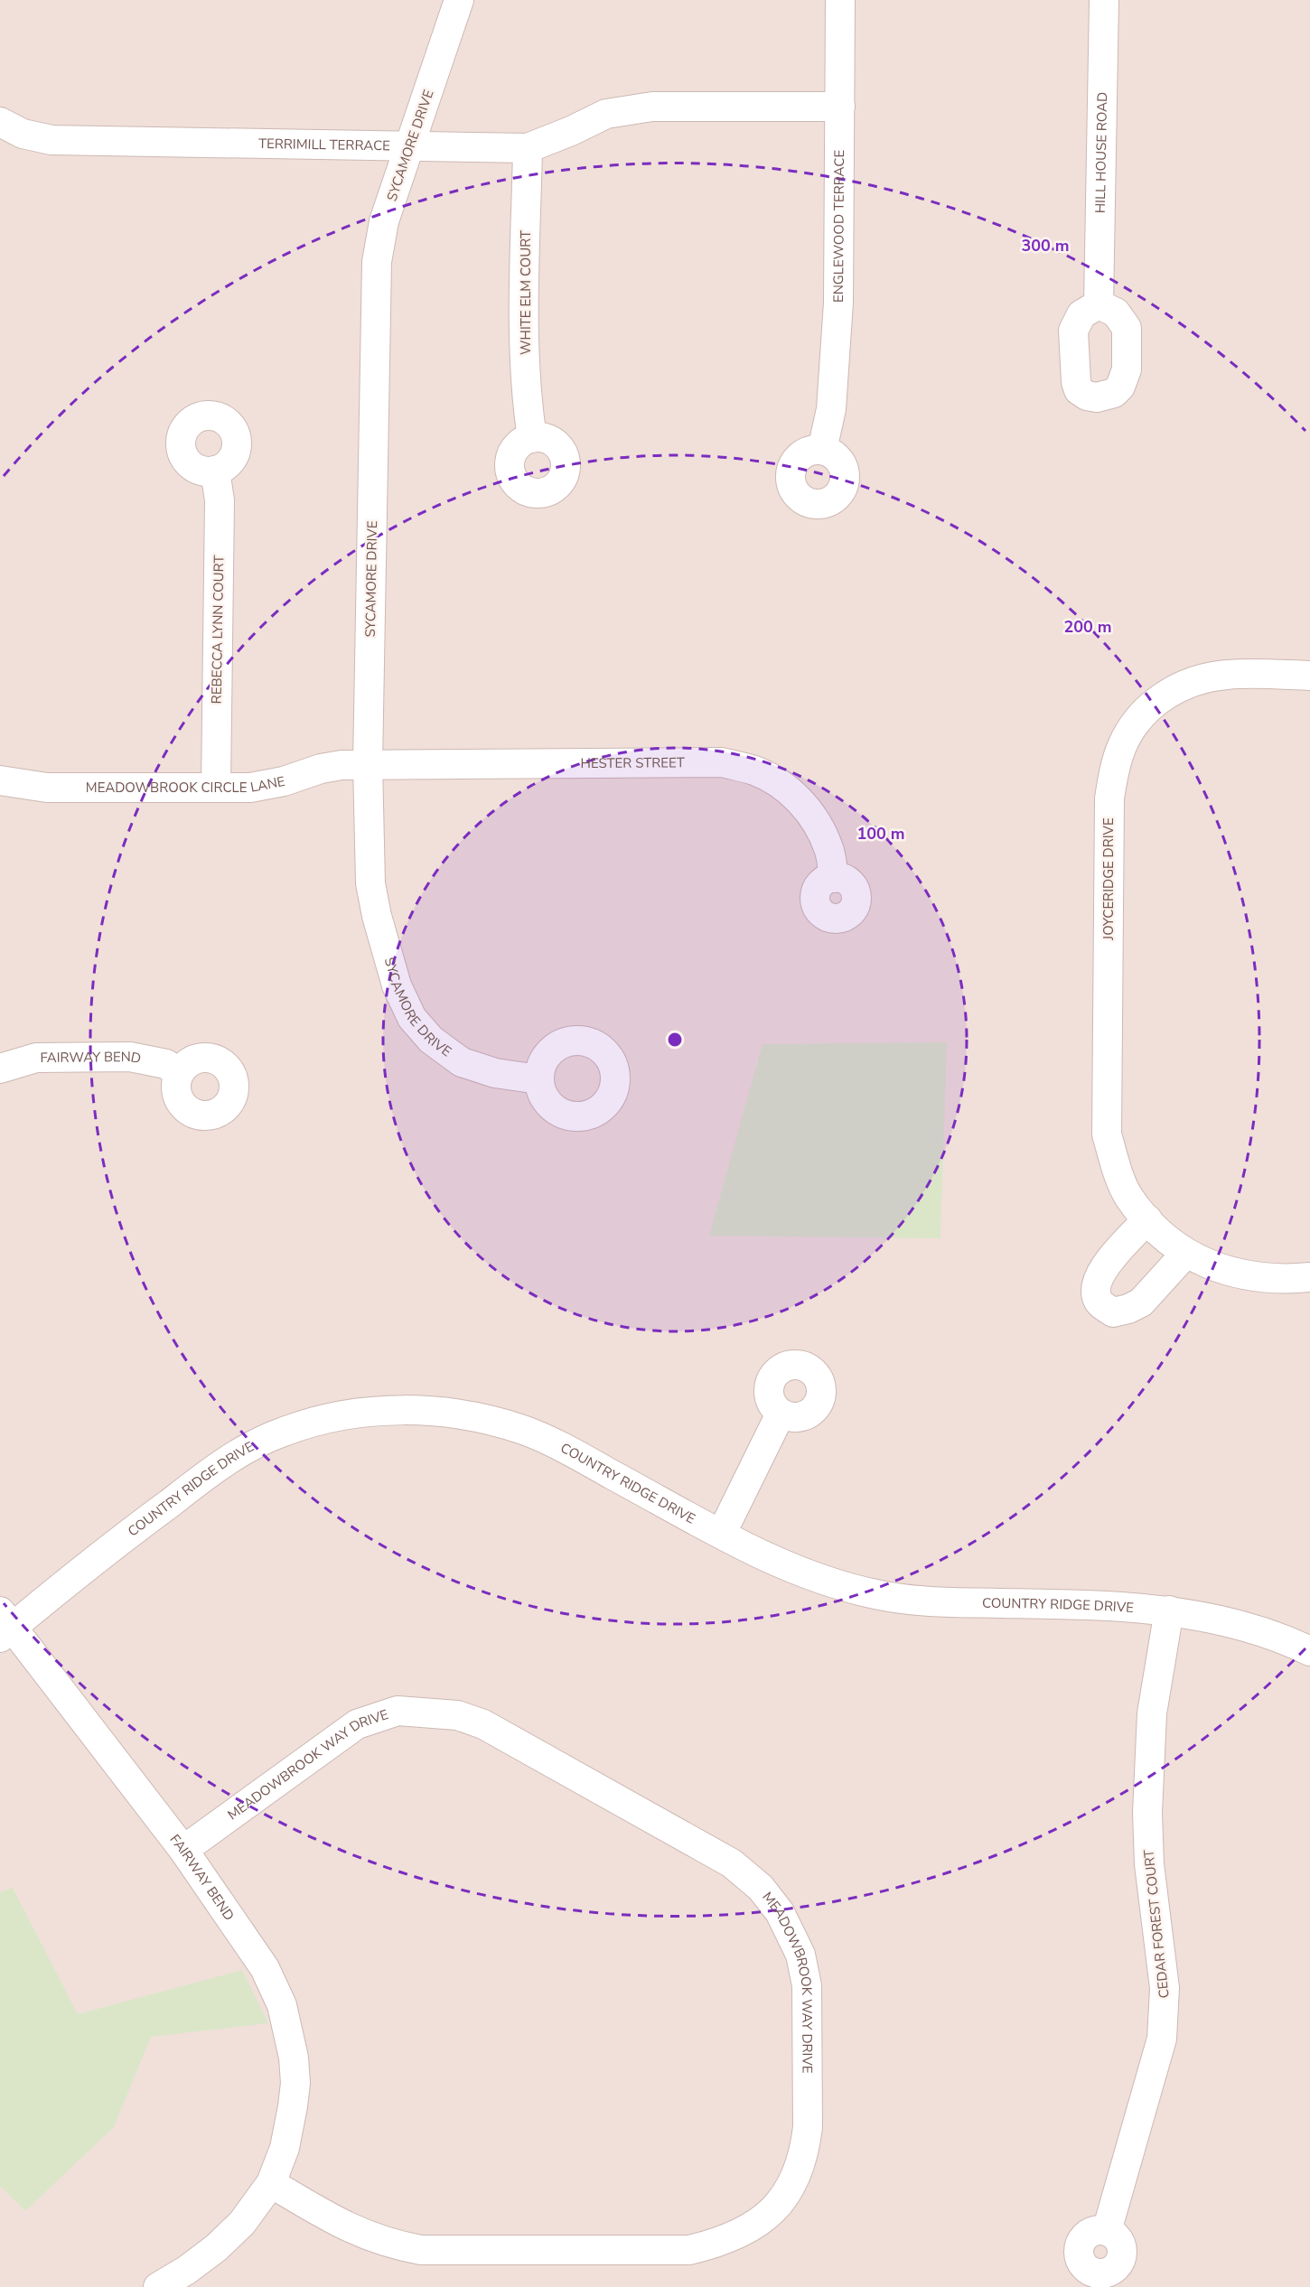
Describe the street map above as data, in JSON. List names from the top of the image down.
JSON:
{
  "streets": {
    "street": [
      "TERRIMILL TERRACE",
      "SYCAMORE DRIVE",
      "HILL HOUSE ROAD",
      "ENGLEWOOD TERRACE",
      "WHITE ELM COURT",
      "REBECCA LYNN COURT",
      "HESTER STREET",
      "MEADOWBROOK CIRCLE LANE",
      "JOYCERIDGE DRIVE",
      "FAIRWAY BEND",
      "COUNTRY RIDGE DRIVE",
      "MEADOWBROOK WAY DRIVE",
      "CEDAR FOREST COURT"
    ]
  },
  "crossings": [
    ["TERRIMILL TERRACE", "SYCAMORE DRIVE"],
    ["TERRIMILL TERRACE", "ENGLEWOOD TERRACE"],
    ["TERRIMILL TERRACE", "WHITE ELM COURT"],
    ["SYCAMORE DRIVE", "HESTER STREET"],
    ["SYCAMORE DRIVE", "MEADOWBROOK CIRCLE LANE"],
    ["REBECCA LYNN COURT", "MEADOWBROOK CIRCLE LANE"],
    ["HESTER STREET", "MEADOWBROOK CIRCLE LANE"],
    ["FAIRWAY BEND", "COUNTRY RIDGE DRIVE"],
    ["FAIRWAY BEND", "MEADOWBROOK WAY DRIVE"],
    ["COUNTRY RIDGE DRIVE", "CEDAR FOREST COURT"]
  ],
  "rings": ["300 m", "200 m", "100 m"]
}
